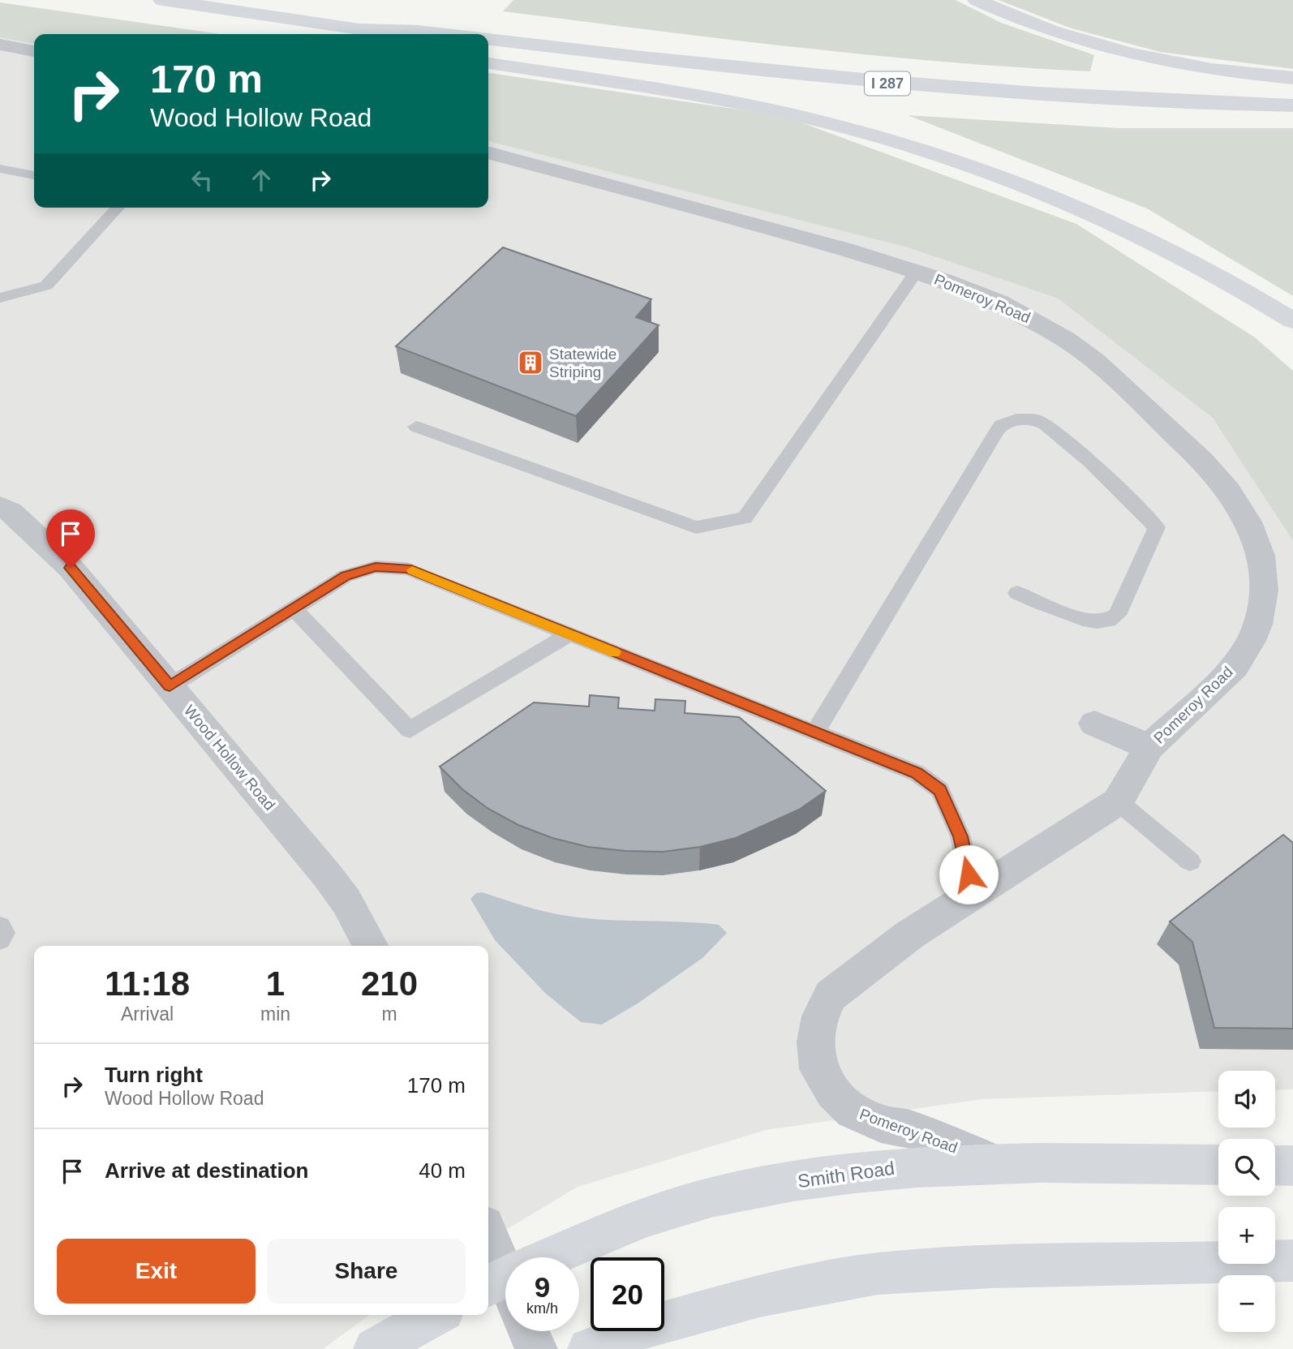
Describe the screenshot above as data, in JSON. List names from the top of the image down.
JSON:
{
  "streets": {
    "main road": ["I 287", "Smith Road"],
    "street": ["Pomeroy Road", "Wood Hollow Road"]
  },
  "crossings": [
    ["Pomeroy Road", "Smith Road"]
  ],
  "places": {
    "building": ["Statewide Striping"]
  },
  "page": {
    "turn": ["170 m", "Wood Hollow Road"],
    "eta": [
      "11:18",
      "Arrival",
      "1",
      "min",
      "210",
      "m"
    ],
    "list": [
      {
        "name": "Turn right",
        "note": "Wood Hollow Road",
        "value": "170 m"
      },
      {
        "name": "Arrive at destination",
        "value": "40 m"
      }
    ],
    "map_buttons": ["+", "−"],
    "buttons": ["Exit", "Share"],
    "speed": "9 km/h",
    "limit": "20"
  }
}
